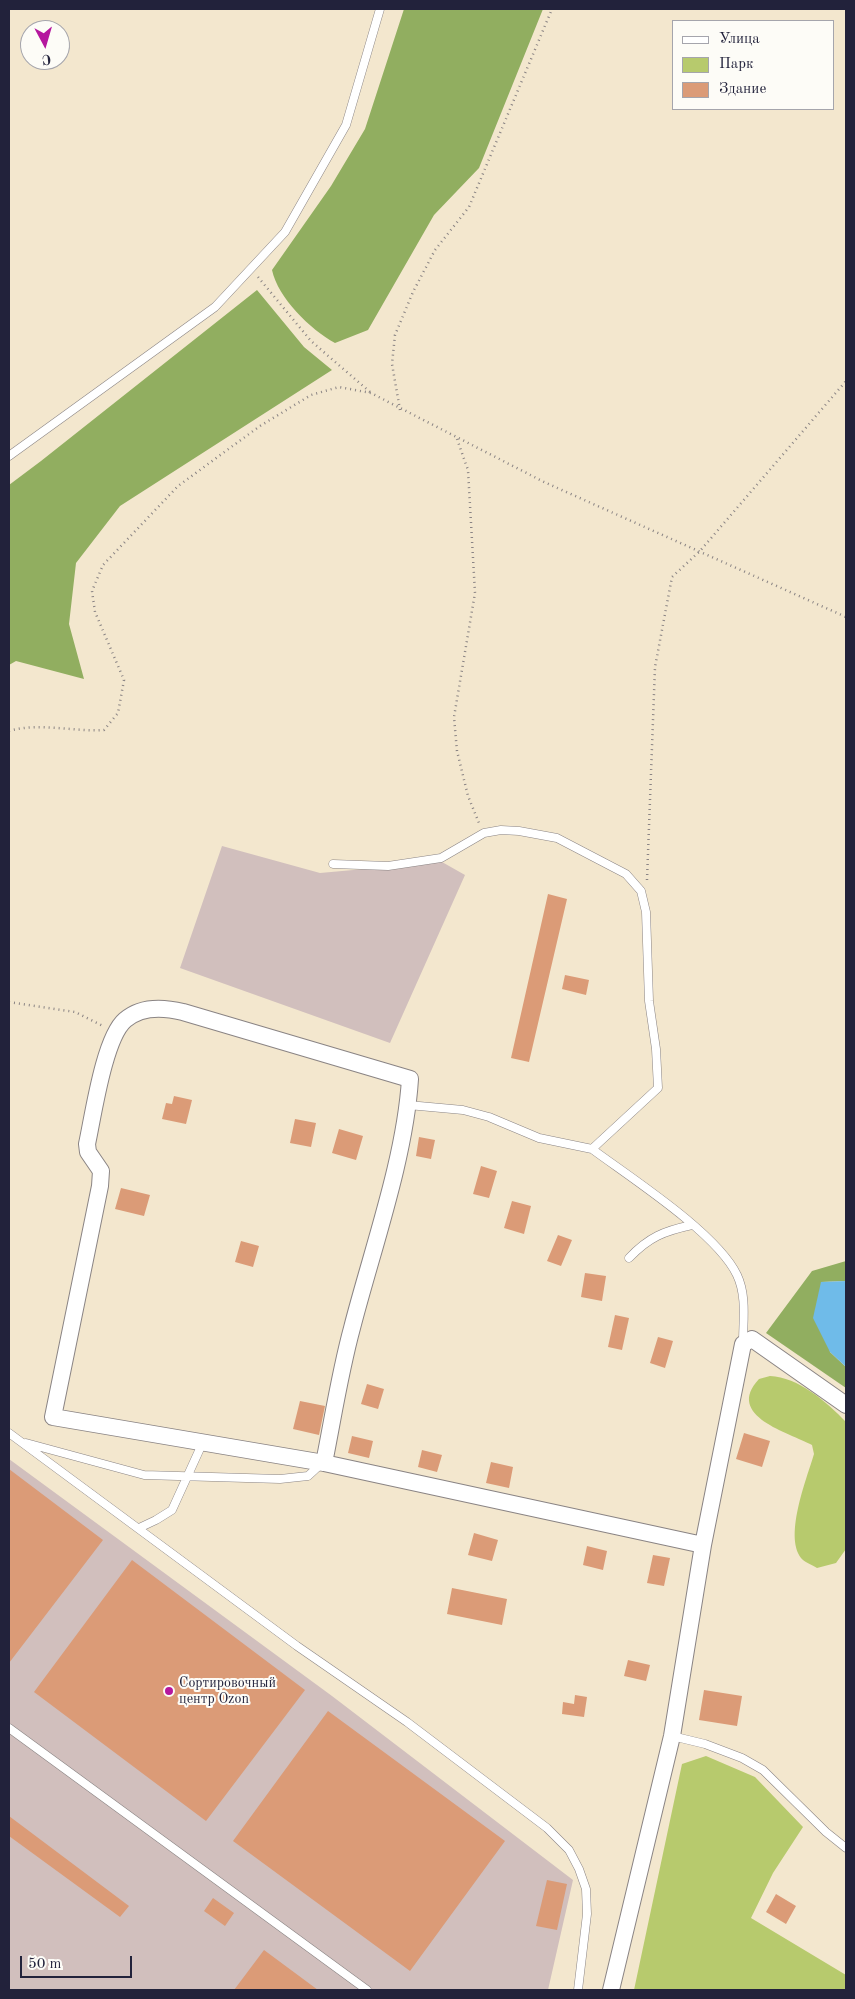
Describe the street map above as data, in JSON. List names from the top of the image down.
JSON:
{
  "places": ["Сортировочный центр Ozon"],
  "legend": ["Улица", "Парк", "Здание"],
  "scale_bar": "50 m",
  "north": "bottom"
}
